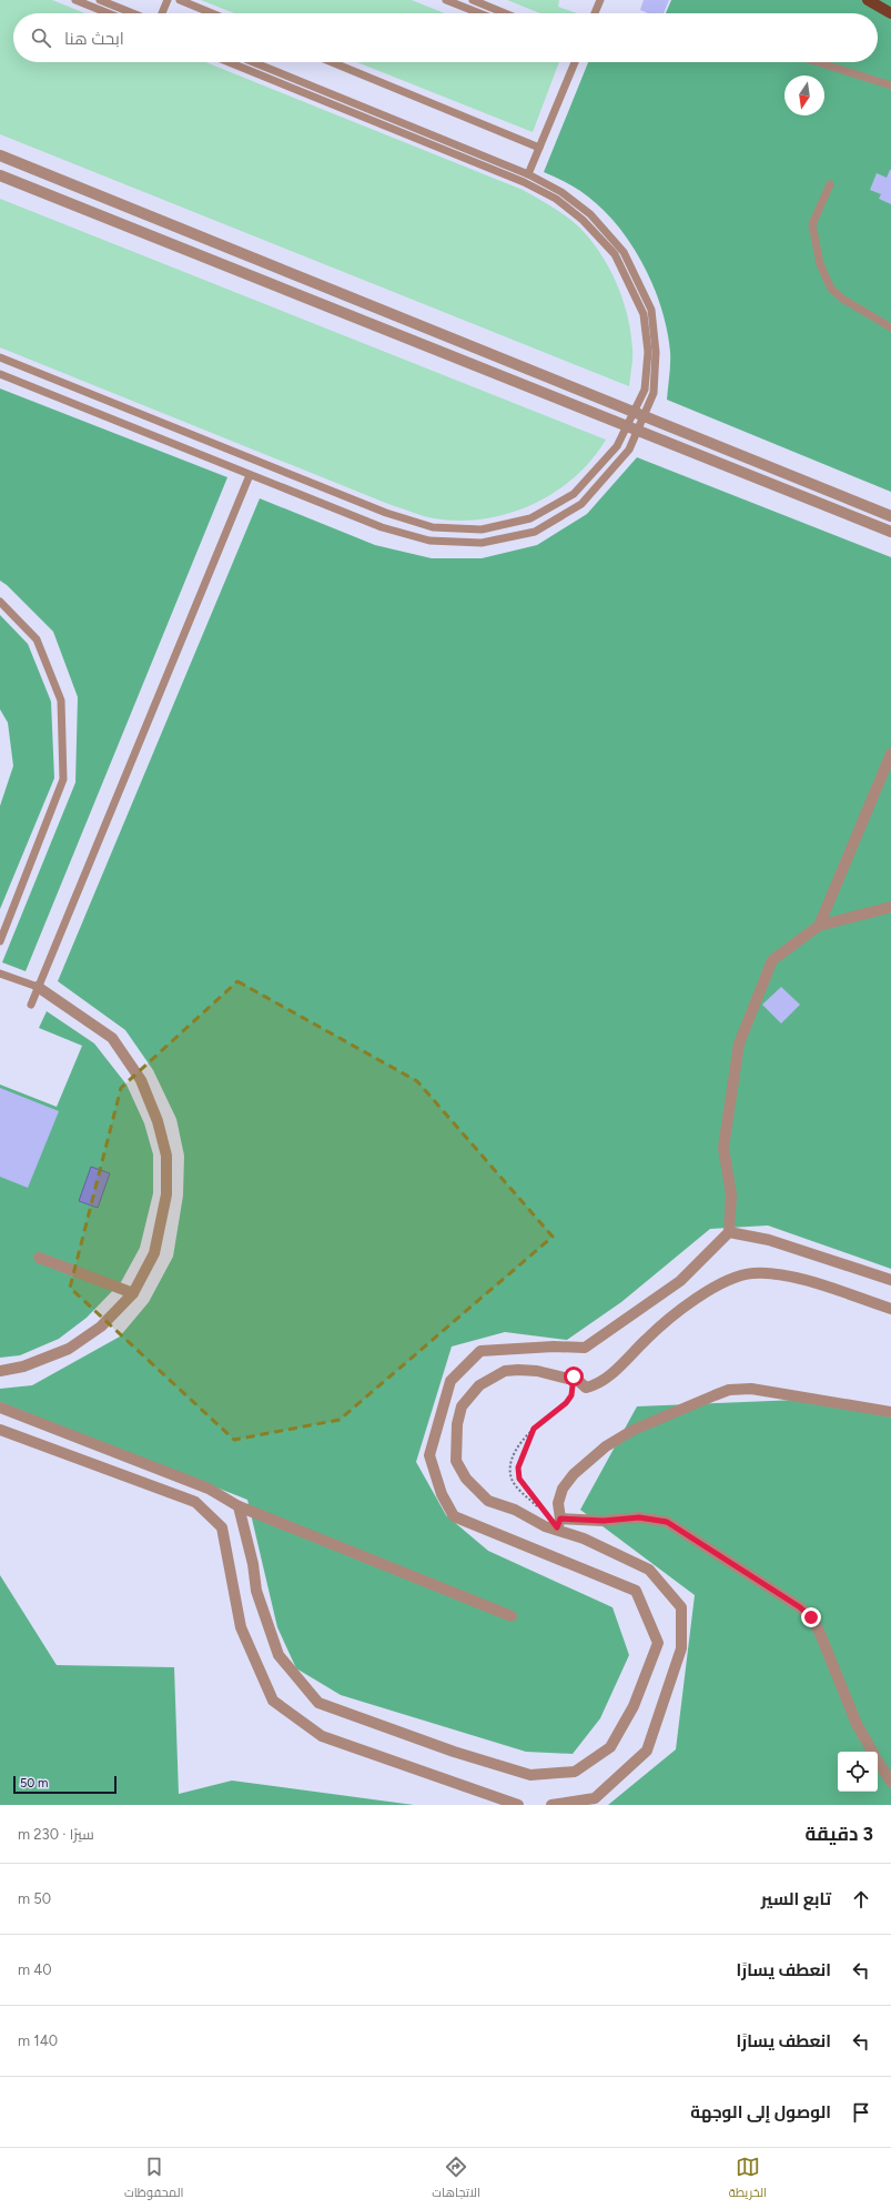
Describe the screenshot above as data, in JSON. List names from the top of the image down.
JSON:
{
  "scale_bar": "50 m",
  "north": "bottom",
  "page": {
    "search": "ابحث هنا",
    "scale": "50 m",
    "heading": ["3 دقيقة", "سيرًا · 230 m"],
    "list": [
      ["تابع السير", "50 m"],
      ["انعطف يسارًا", "40 m"],
      ["انعطف يسارًا", "140 m"],
      "الوصول إلى الوجهة"
    ],
    "nav": ["الخريطة", "الاتجاهات", "المحفوظات"]
  }
}
